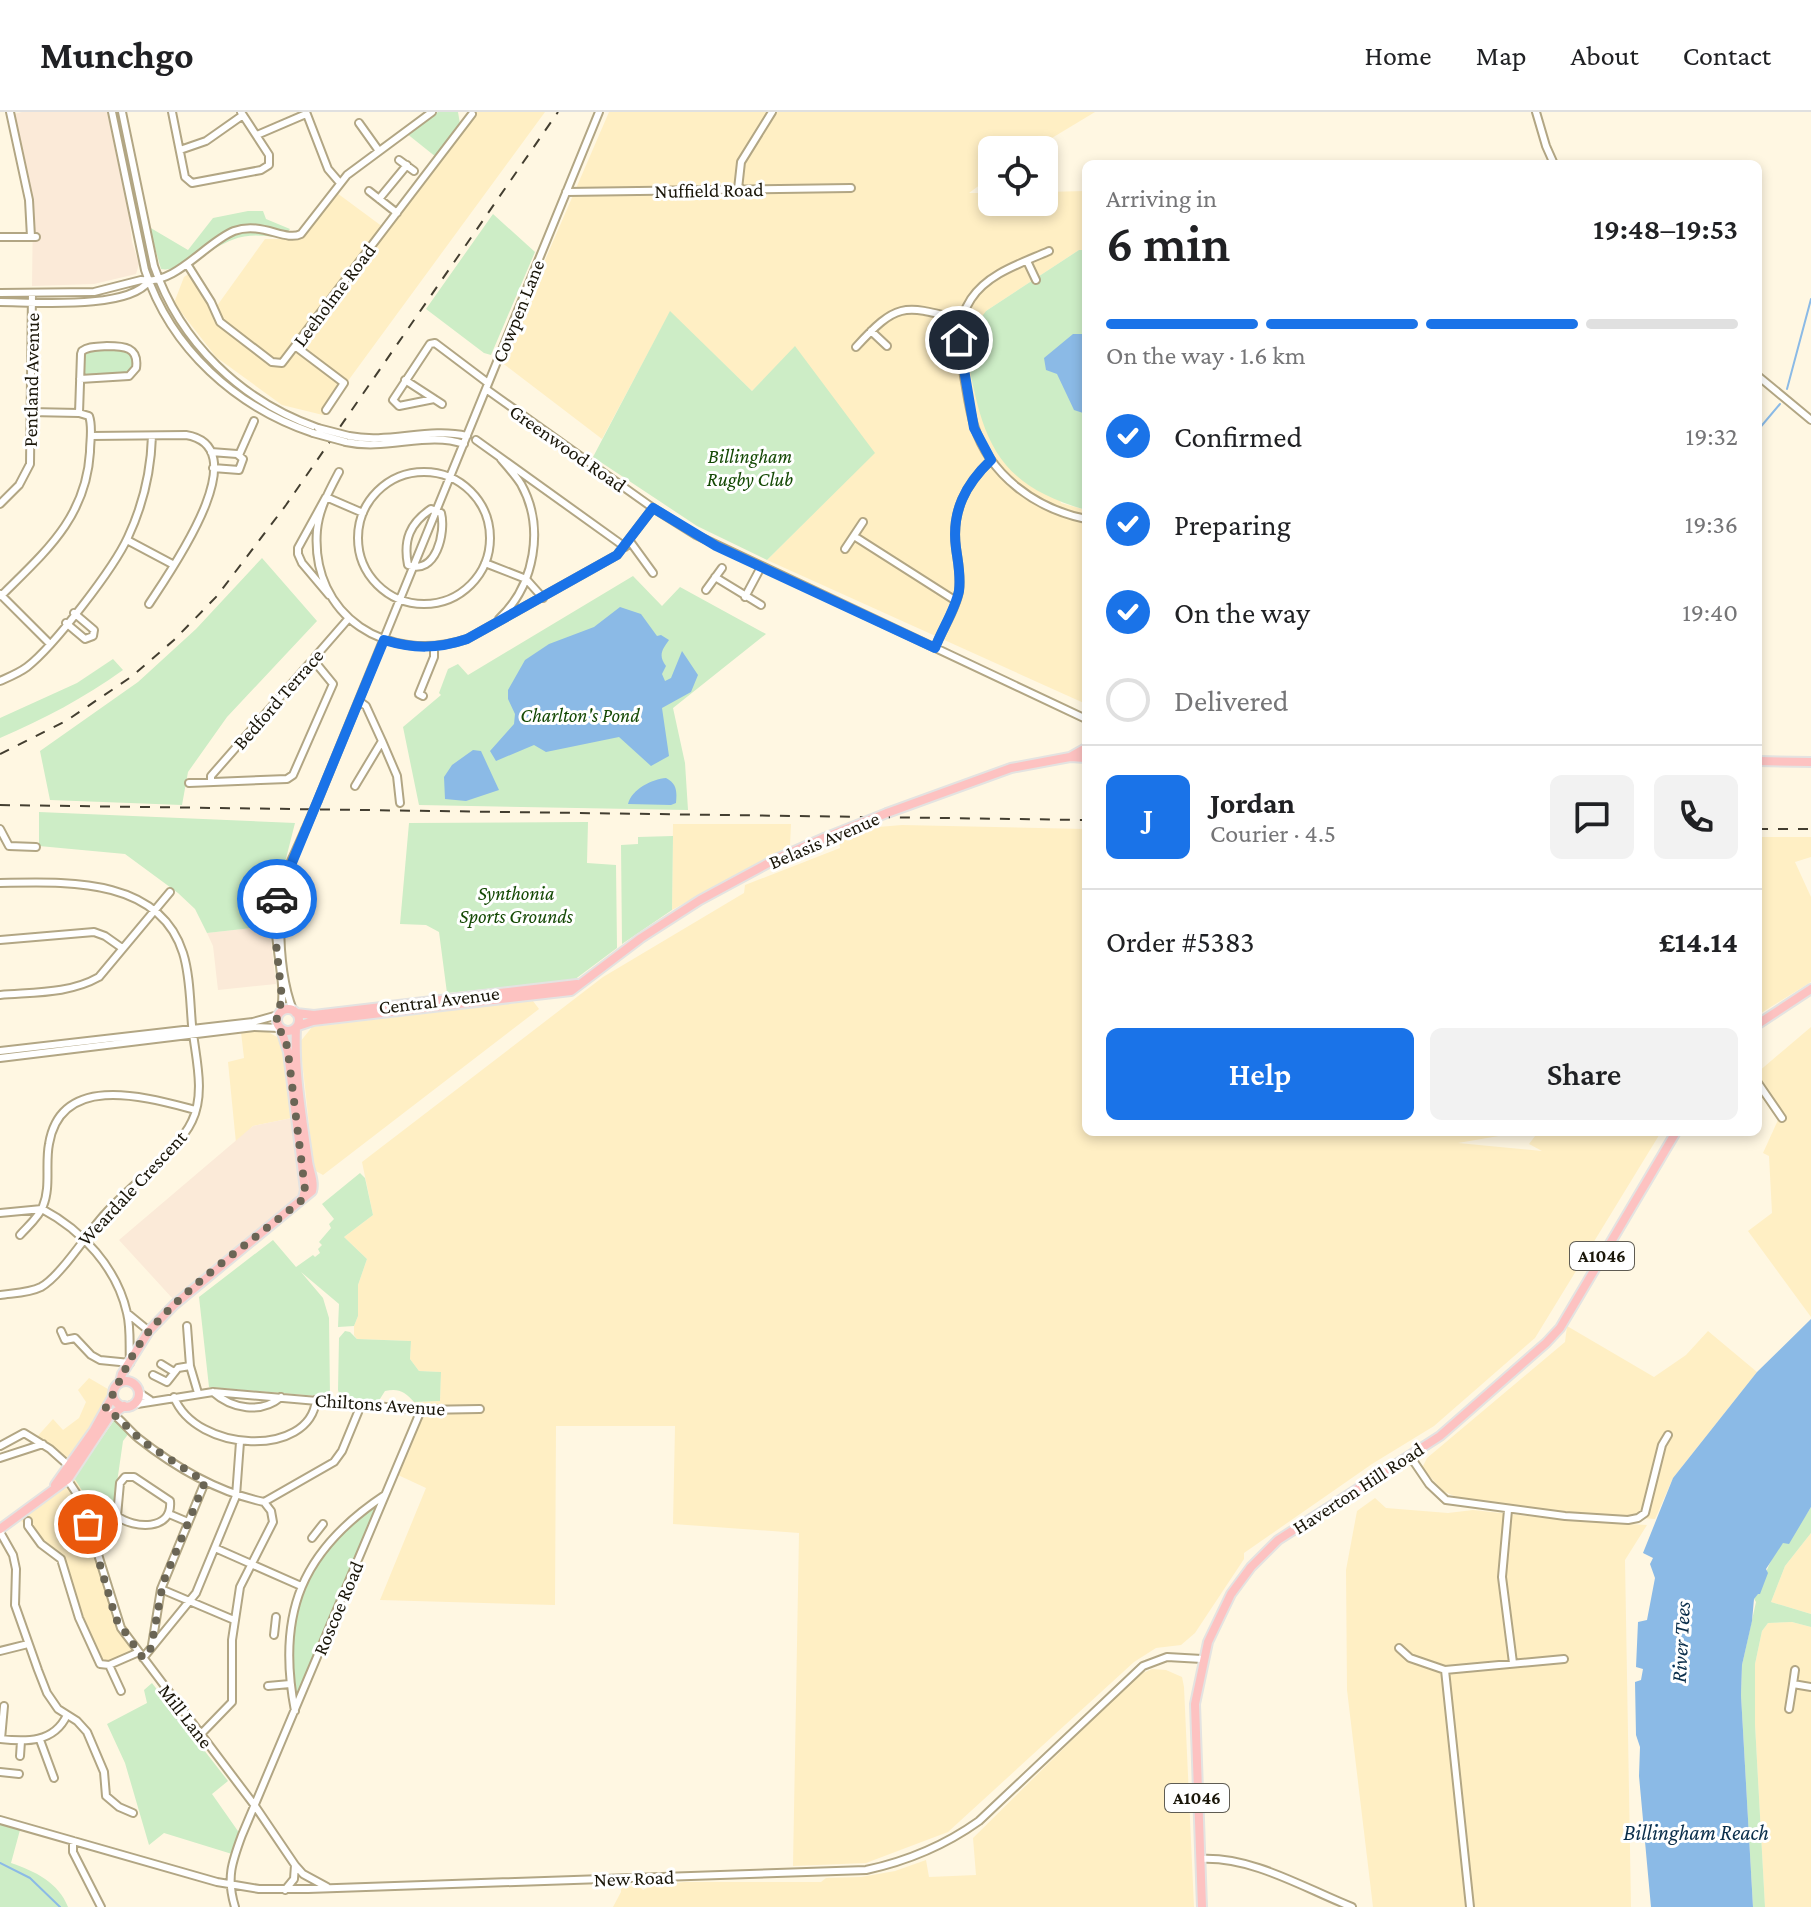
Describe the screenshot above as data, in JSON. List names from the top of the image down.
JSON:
{
  "streets": {
    "main road": [
      "Belasis Avenue",
      "Central Avenue",
      "A1046",
      "Haverton Hill Road"
    ],
    "street": [
      "Nuffield Road",
      "Leeholme Road",
      "Cowpen Lane",
      "Pentland Avenue",
      "Greenwood Road",
      "Bedford Terrace",
      "Weardale Crescent",
      "Chiltons Avenue",
      "Roscoe Road",
      "Mill Lane",
      "New Road"
    ]
  },
  "crossings": [
    ["Nuffield Road", "Cowpen Lane"],
    ["Cowpen Lane", "Greenwood Road"],
    ["Cowpen Lane", "Central Avenue"],
    ["Belasis Avenue", "Central Avenue"],
    ["Central Avenue", "Weardale Crescent"],
    ["Chiltons Avenue", "Roscoe Road"],
    ["Haverton Hill Road", "New Road"],
    ["Roscoe Road", "Mill Lane"],
    ["Roscoe Road", "New Road"],
    ["Mill Lane", "New Road"]
  ],
  "water": ["River Tees", "Billingham Reach"],
  "parks": ["Billingham Rugby Club", "Charlton's Pond", "Synthonia Sports Grounds"],
  "page": {
    "header": "Munchgo",
    "nav": [
      "Home",
      "Map",
      "About",
      "Contact"
    ],
    "heading": ["6 min", "Arriving in", "19:48–19:53"],
    "panel": [
      "Jordan",
      "Courier · 4.5",
      "Order #5383",
      "£14.14"
    ],
    "bar": "On the way · 1.6 km",
    "list": [
      ["Confirmed", "19:32"],
      ["Preparing", "19:36"],
      ["On the way", "19:40"],
      "Delivered"
    ],
    "round": "J",
    "buttons": ["Help", "Share"]
  }
}
